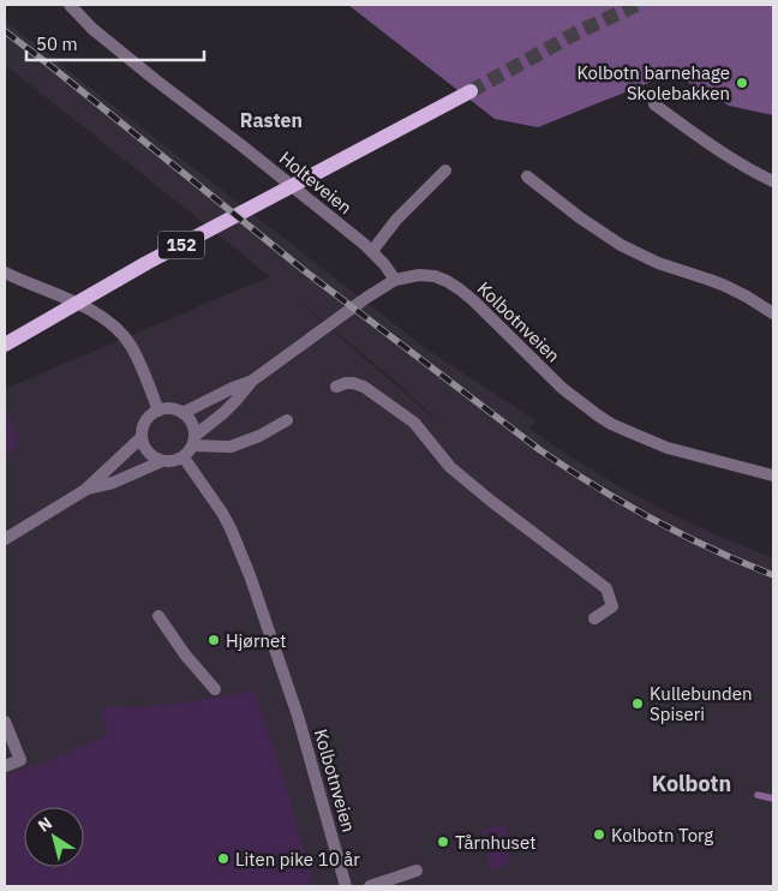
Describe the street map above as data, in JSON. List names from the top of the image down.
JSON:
{
  "streets": {
    "main road": ["152"],
    "street": ["Holteveien", "Kolbotnveien"]
  },
  "crossings": [
    ["Holteveien", "Kolbotnveien"]
  ],
  "districts": ["Rasten", "Kolbotn"],
  "places": [
    "Kolbotn barnehage Skolebakken",
    "Hjørnet",
    "Kullebunden Spiseri",
    "Kolbotn Torg",
    "Tårnhuset",
    "Liten pike 10 år"
  ],
  "scale_bar": "50 m",
  "north": "top left"
}
